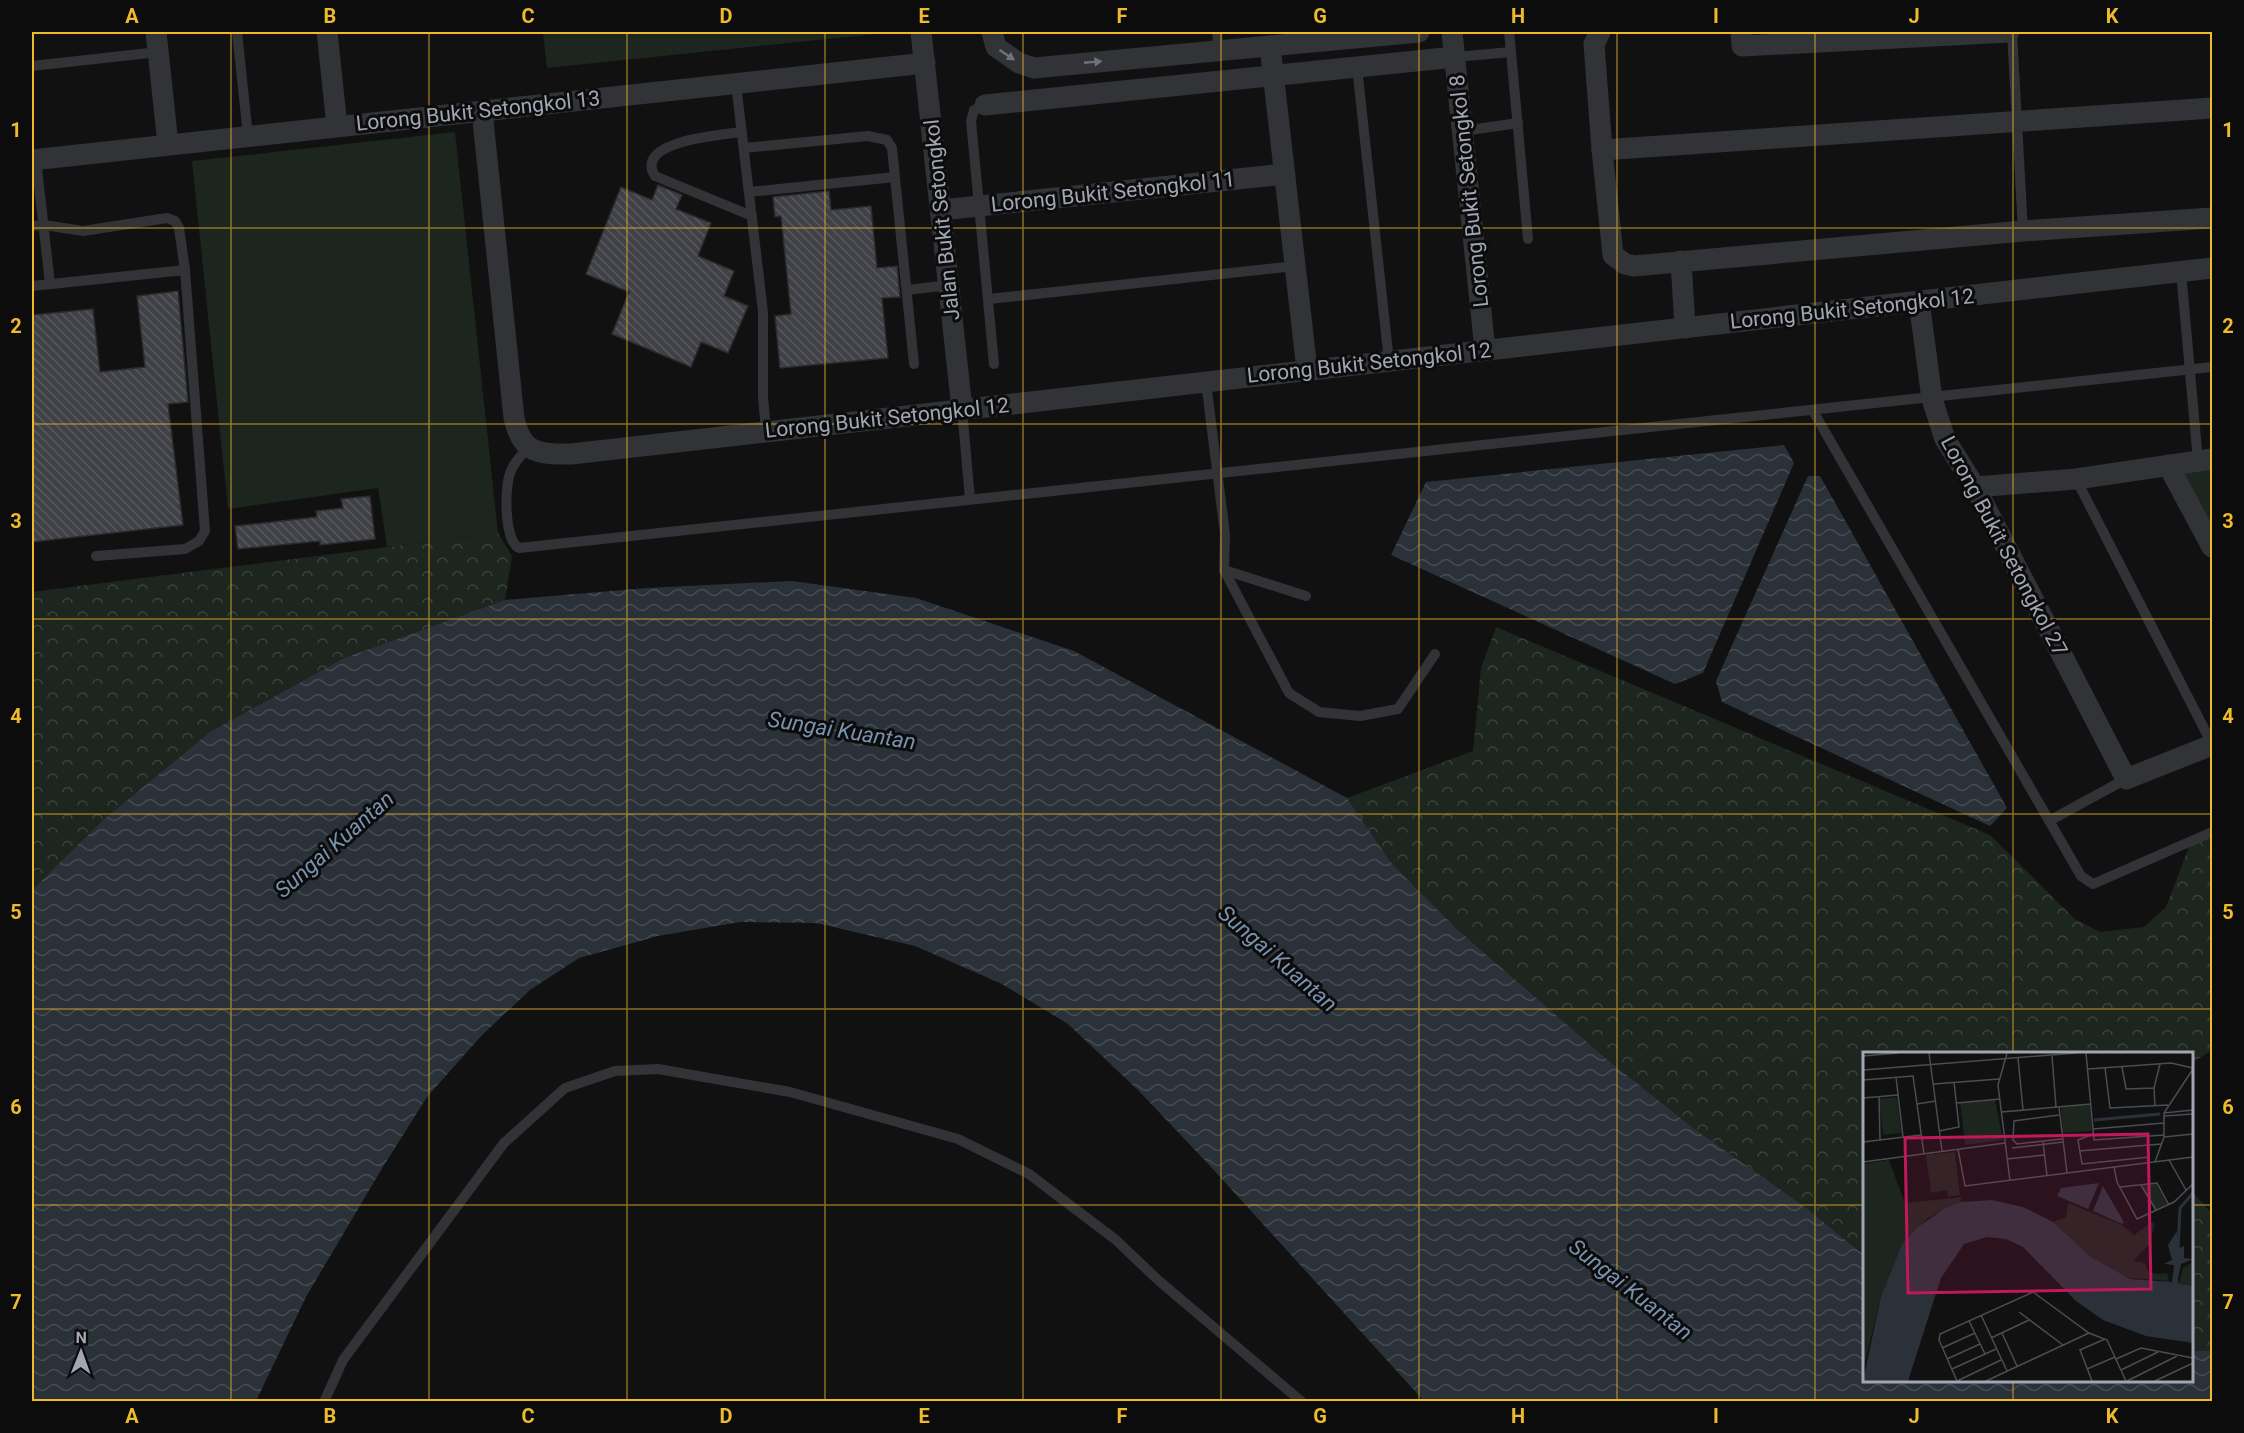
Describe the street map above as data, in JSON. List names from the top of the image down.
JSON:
{
  "streets": {
    "street": [
      "Lorong Bukit Setongkol 13",
      "Lorong Bukit Setongkol 8",
      "Lorong Bukit Setongkol 11",
      "Jalan Bukit Setongkol",
      "Lorong Bukit Setongkol 12",
      "Lorong Bukit Setongkol 27"
    ]
  },
  "crossings": [
    ["Lorong Bukit Setongkol 13", "Jalan Bukit Setongkol"],
    ["Lorong Bukit Setongkol 8", "Lorong Bukit Setongkol 12"],
    ["Lorong Bukit Setongkol 11", "Jalan Bukit Setongkol"],
    ["Jalan Bukit Setongkol", "Lorong Bukit Setongkol 12"],
    ["Lorong Bukit Setongkol 12", "Lorong Bukit Setongkol 27"]
  ],
  "water": ["Sungai Kuantan"],
  "north": "top",
  "grid": {
    "columns": [
      "A",
      "B",
      "C",
      "D",
      "E",
      "F",
      "G",
      "H",
      "I",
      "J",
      "K"
    ],
    "rows": [
      "1",
      "2",
      "3",
      "4",
      "5",
      "6",
      "7"
    ]
  }
}
